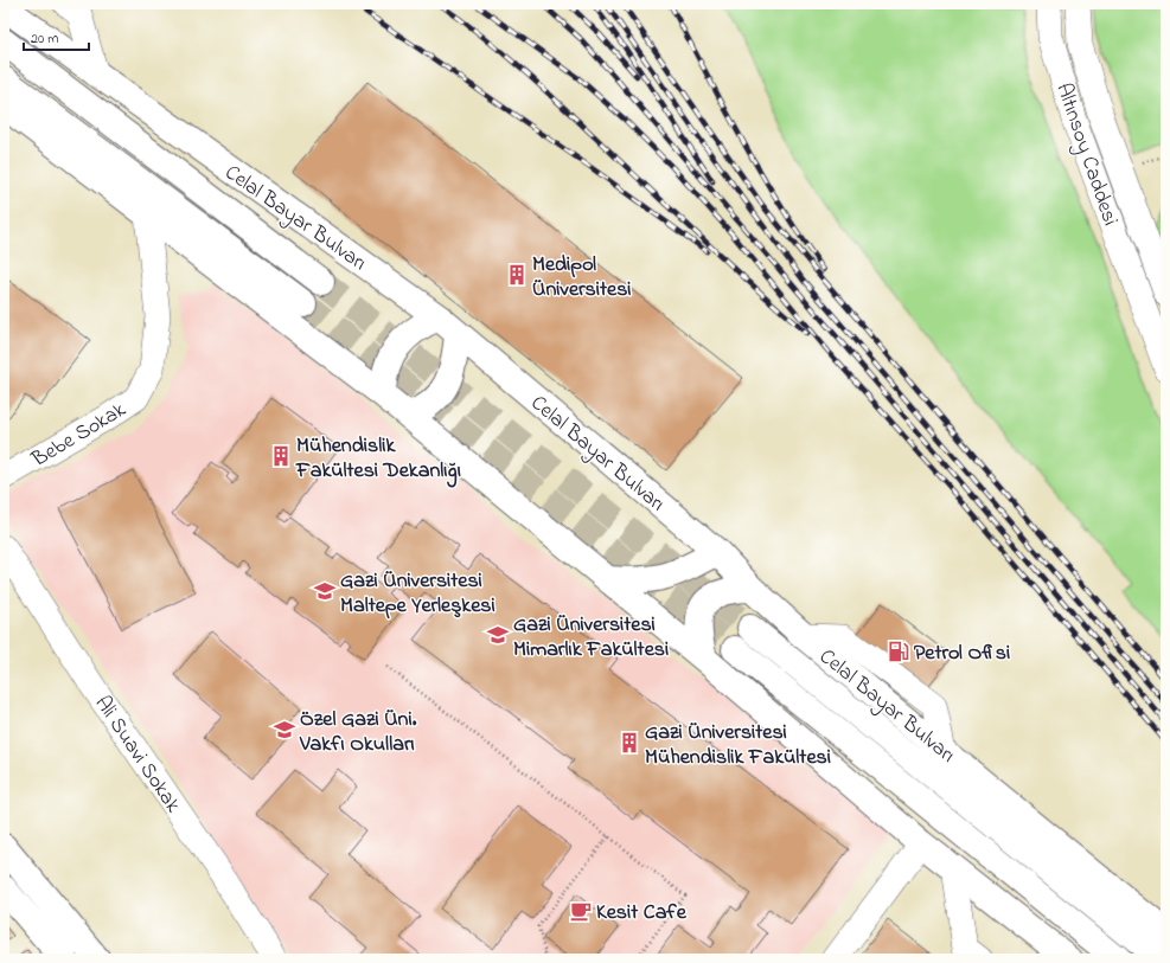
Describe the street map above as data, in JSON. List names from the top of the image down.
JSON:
{
  "streets": {
    "main road": ["Celal Bayar Bulvarı"],
    "street": ["Altınsoy Caddesi", "Bebe Sokak", "Ali Suavi Sokak"]
  },
  "places": {
    "building": ["Medipol Üniversitesi", "Mühendislik Fakültesi Dekanlığı", "Gazi Üniversitesi Mühendislik Fakültesi"],
    "school or university": ["Gazi Üniversitesi Maltepe Yerleşkesi", "Gazi Üniversitesi Mimarlık Fakültesi", "Özel Gazi Üni. Vakfı Okulları"],
    "fuel station": ["Petrol Ofisi"],
    "cafe": ["Kesit Cafe"]
  },
  "scale_bar": "20 m"
}
